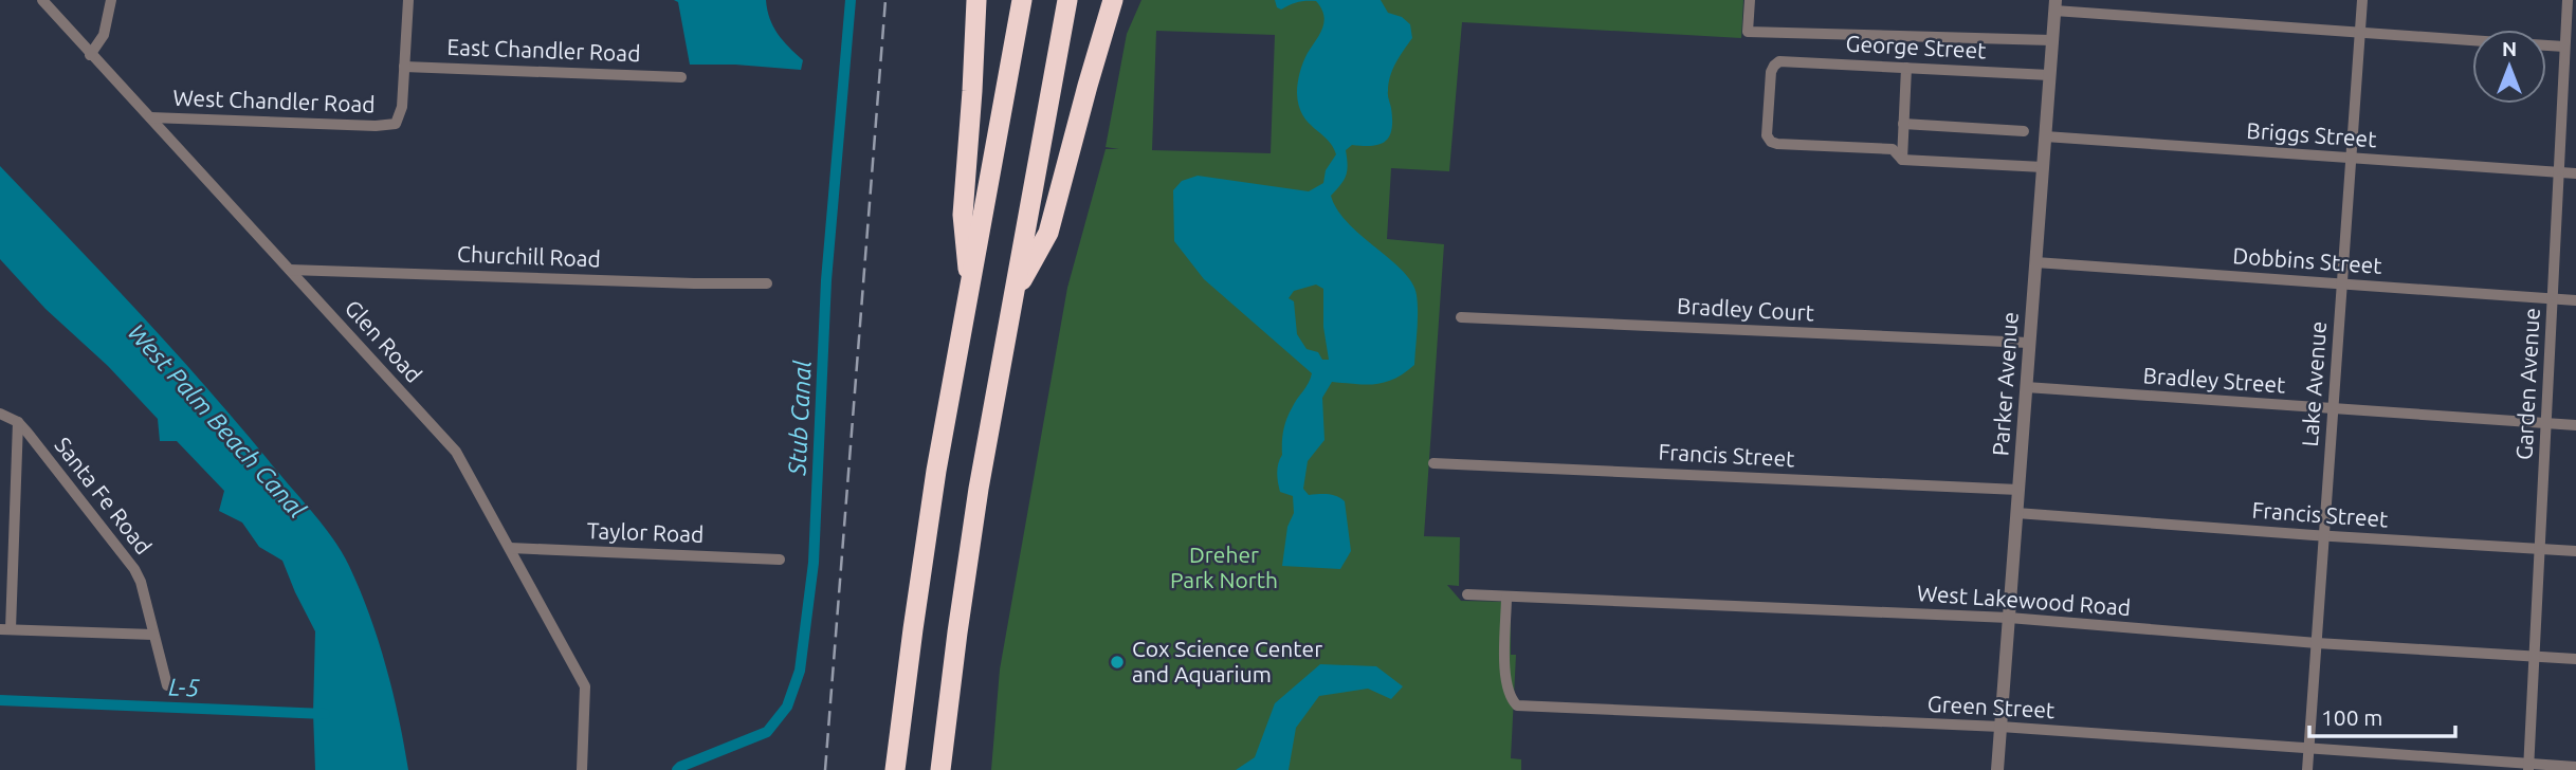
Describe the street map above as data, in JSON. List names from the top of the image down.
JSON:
{
  "streets": {
    "street": [
      "George Street",
      "East Chandler Road",
      "West Chandler Road",
      "Briggs Street",
      "Churchill Road",
      "Dobbins Street",
      "Bradley Court",
      "Glen Road",
      "Bradley Street",
      "Parker Avenue",
      "Lake Avenue",
      "Garden Avenue",
      "Francis Street",
      "Santa Fe Road",
      "Taylor Road",
      "West Lakewood Road",
      "Green Street"
    ]
  },
  "crossings": [
    ["George Street", "Parker Avenue"],
    ["East Chandler Road", "West Chandler Road"],
    ["West Chandler Road", "Glen Road"],
    ["Briggs Street", "Parker Avenue"],
    ["Briggs Street", "Lake Avenue"],
    ["Briggs Street", "Garden Avenue"],
    ["Churchill Road", "Glen Road"],
    ["Dobbins Street", "Parker Avenue"],
    ["Dobbins Street", "Lake Avenue"],
    ["Dobbins Street", "Garden Avenue"],
    ["Bradley Court", "Parker Avenue"],
    ["Glen Road", "Taylor Road"],
    ["Bradley Street", "Parker Avenue"],
    ["Bradley Street", "Lake Avenue"],
    ["Bradley Street", "Garden Avenue"],
    ["Parker Avenue", "Francis Street"],
    ["Parker Avenue", "West Lakewood Road"],
    ["Parker Avenue", "Green Street"],
    ["Lake Avenue", "Francis Street"],
    ["Lake Avenue", "West Lakewood Road"],
    ["Lake Avenue", "Green Street"],
    ["Garden Avenue", "Francis Street"],
    ["Garden Avenue", "West Lakewood Road"],
    ["Garden Avenue", "Green Street"],
    ["West Lakewood Road", "Green Street"]
  ],
  "water": ["Stub Canal", "West Palm Beach Canal", "L-5"],
  "parks": ["Dreher Park North"],
  "places": ["Cox Science Center and Aquarium"],
  "scale_bar": "100 m",
  "north": "top"
}
